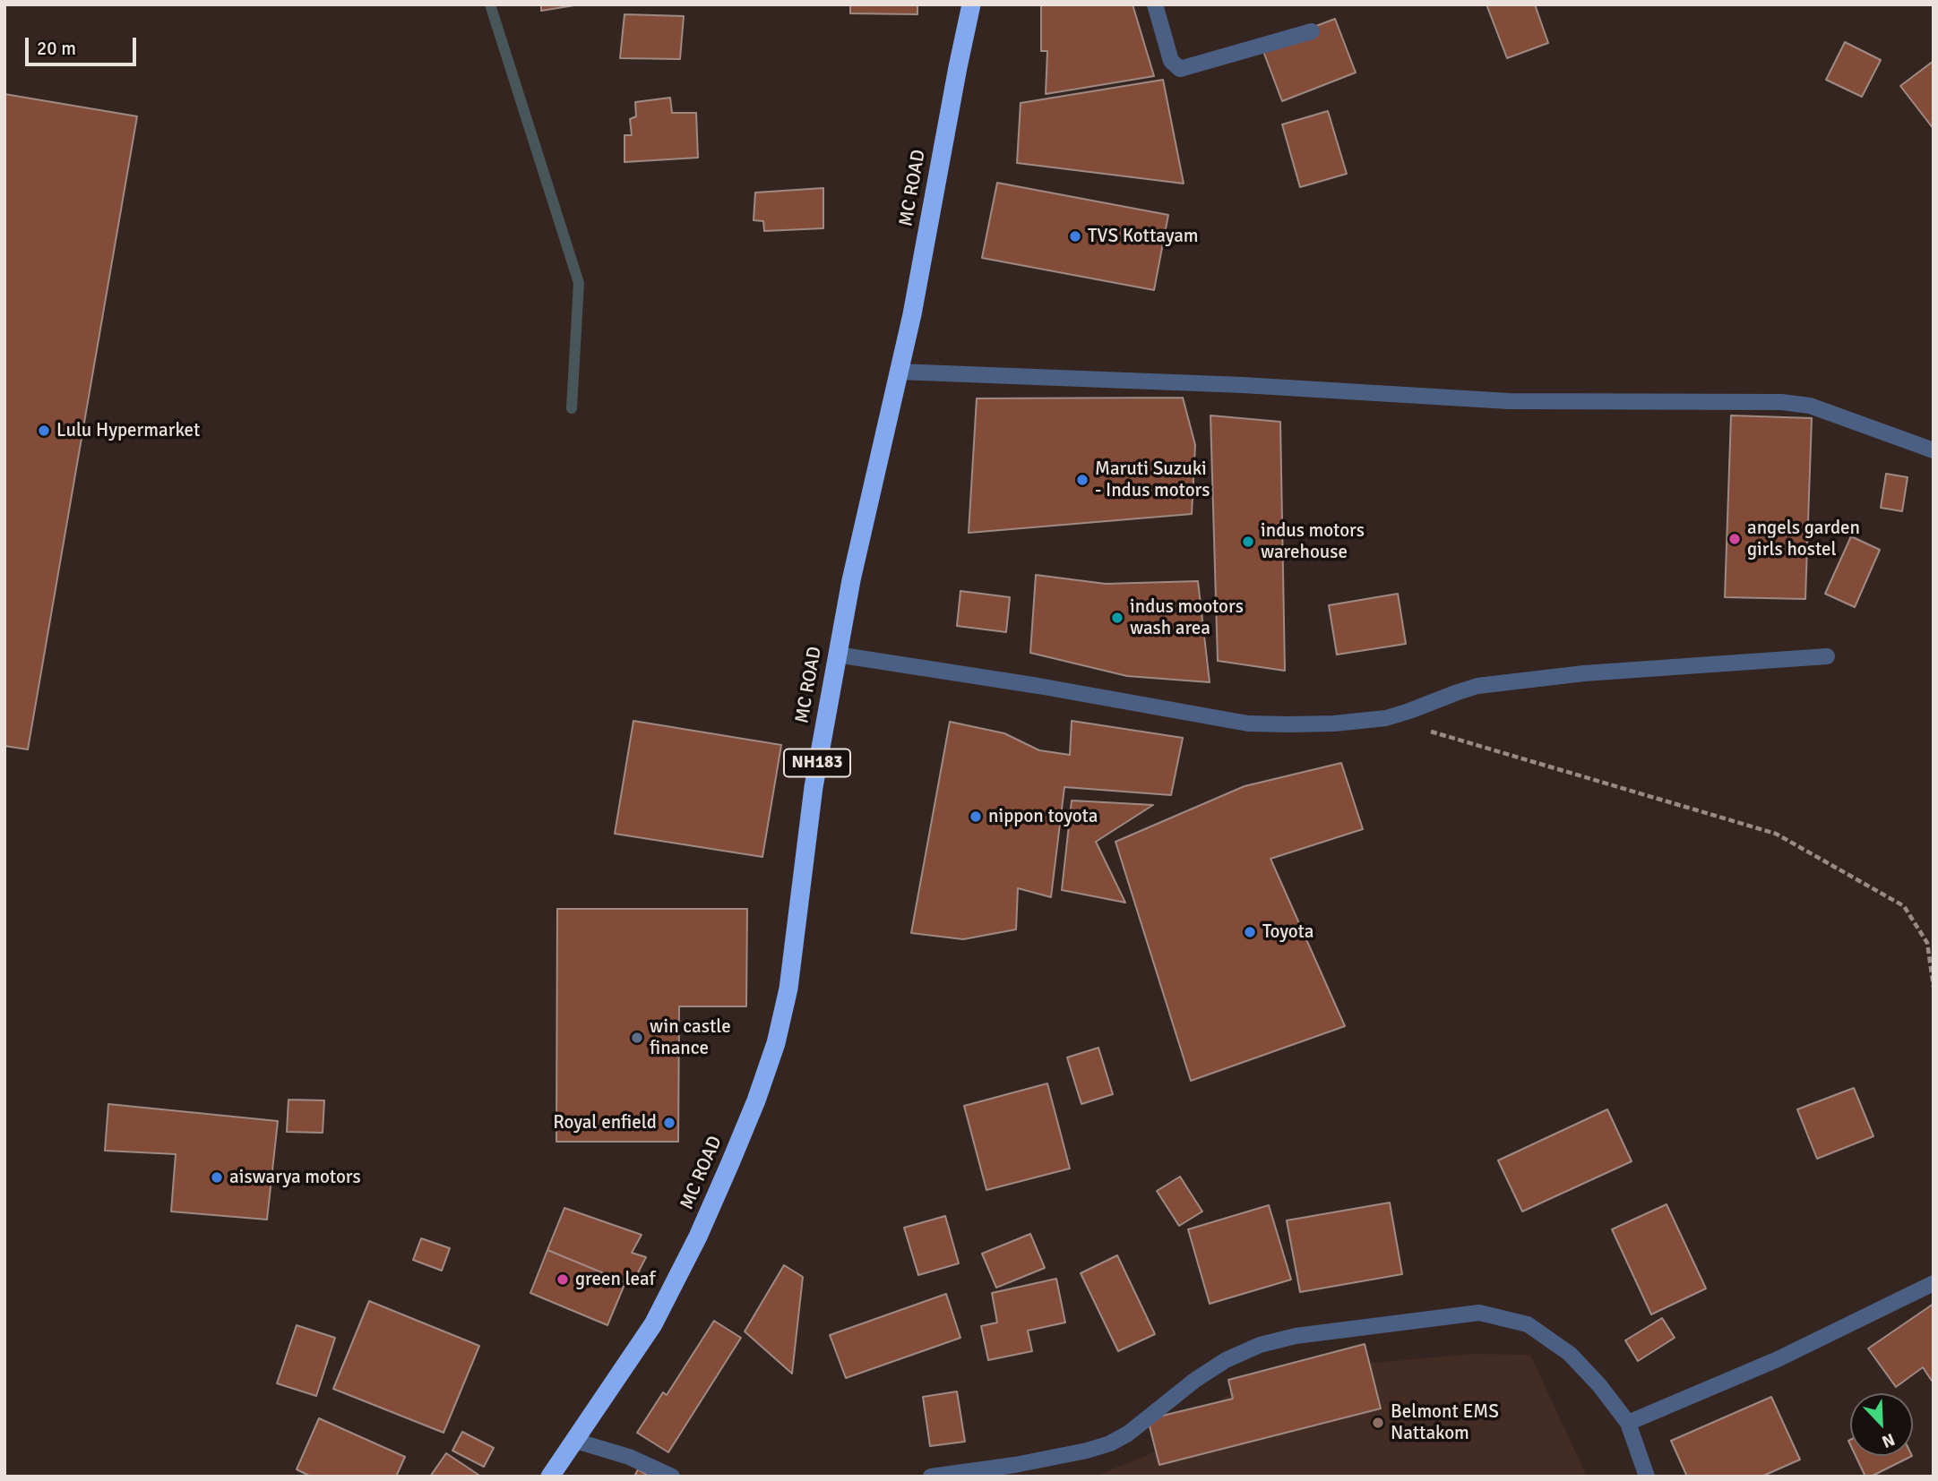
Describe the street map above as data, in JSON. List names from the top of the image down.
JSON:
{
  "streets": {
    "highway": ["MC ROAD", "NH183"]
  },
  "places": [
    "TVS Kottayam",
    "Lulu Hypermarket",
    "Maruti Suzuki - Indus motors",
    "angels garden girls hostel",
    "indus motors warehouse",
    "indus mootors wash area",
    "nippon toyota",
    "Toyota",
    "win castle finance",
    "Royal enfield",
    "aiswarya motors",
    "green leaf",
    "Belmont EMS Nattakom"
  ],
  "scale_bar": "20 m",
  "north": "bottom right"
}
